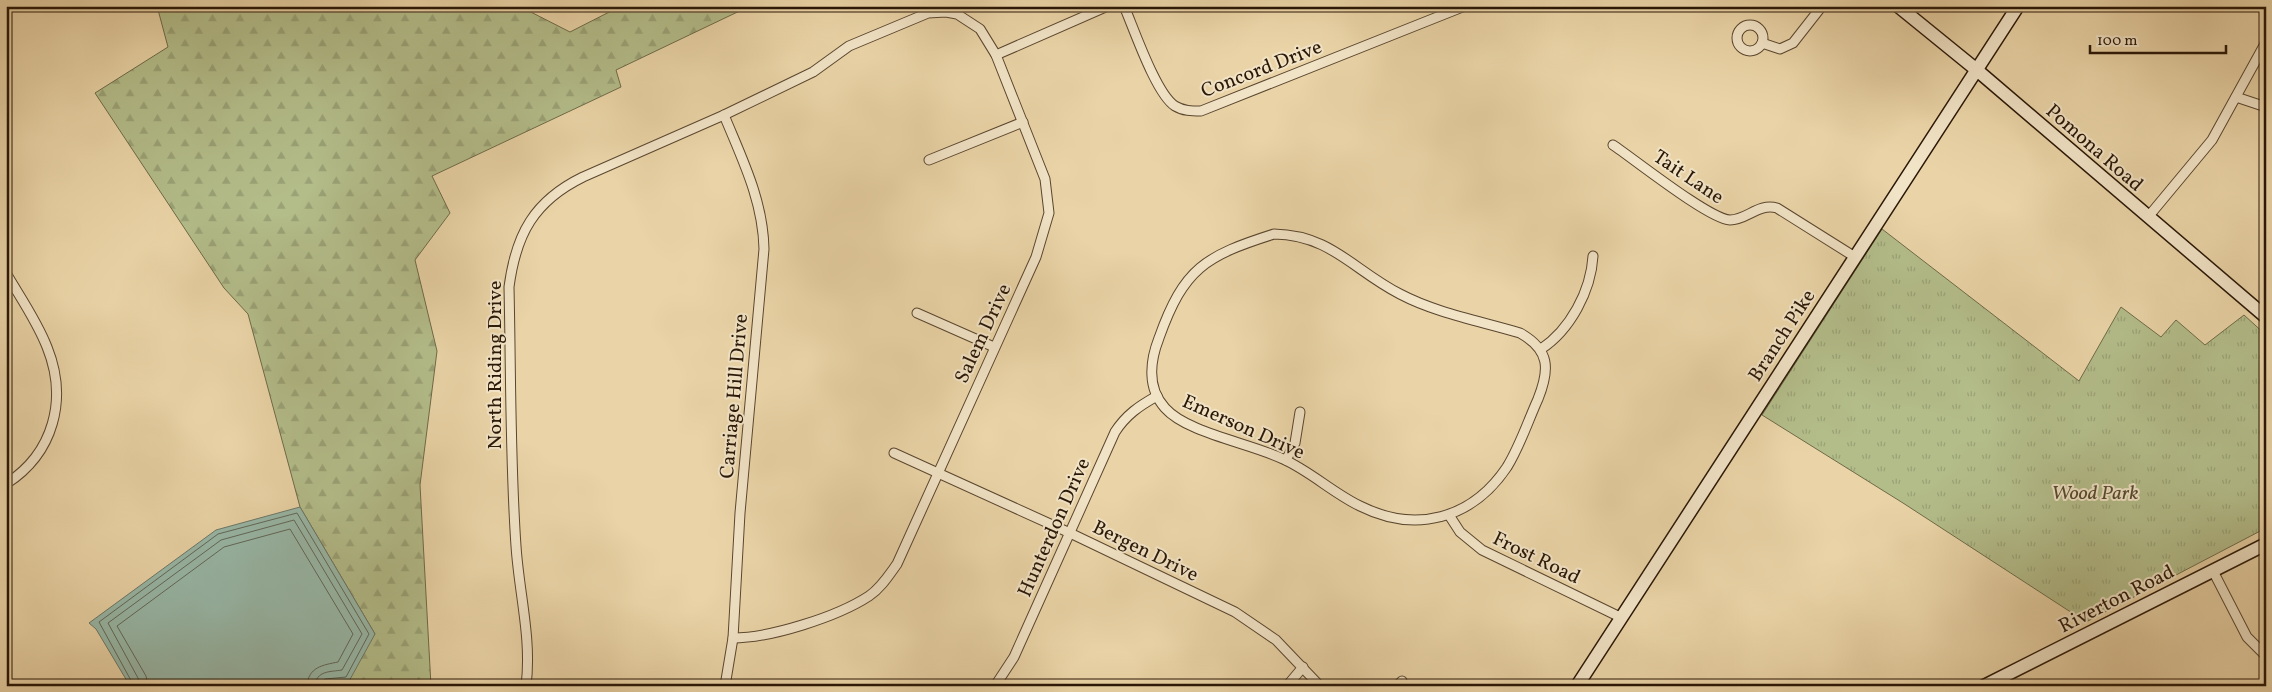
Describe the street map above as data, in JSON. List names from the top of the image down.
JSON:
{
  "streets": {
    "street": [
      "Concord Drive",
      "Pomona Road",
      "Tait Lane",
      "Salem Drive",
      "Branch Pike",
      "North Riding Drive",
      "Carriage Hill Drive",
      "Emerson Drive",
      "Hunterdon Drive",
      "Bergen Drive",
      "Frost Road",
      "Riverton Road"
    ]
  },
  "crossings": [
    ["Pomona Road", "Branch Pike"],
    ["Tait Lane", "Branch Pike"],
    ["Salem Drive", "North Riding Drive"],
    ["Salem Drive", "Carriage Hill Drive"],
    ["Salem Drive", "Bergen Drive"],
    ["Branch Pike", "Frost Road"],
    ["North Riding Drive", "Carriage Hill Drive"],
    ["Emerson Drive", "Hunterdon Drive"],
    ["Emerson Drive", "Frost Road"],
    ["Hunterdon Drive", "Bergen Drive"]
  ],
  "parks": ["Wood Park"],
  "scale_bar": "100 m"
}
